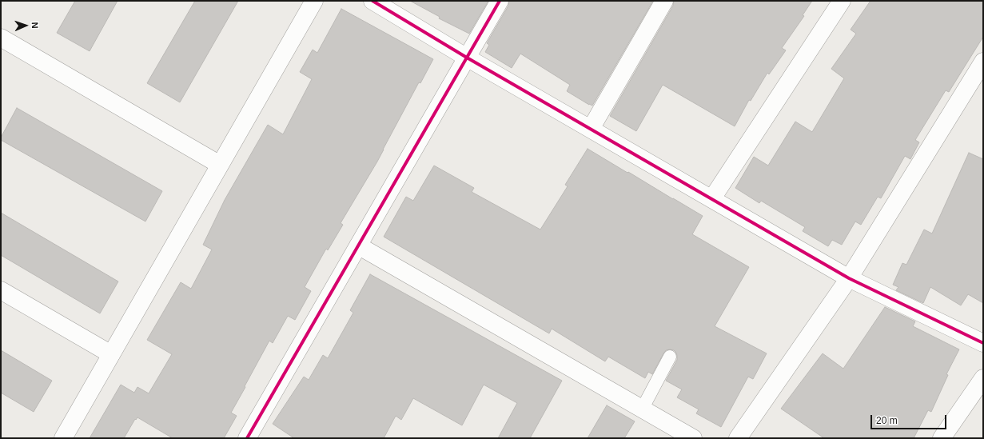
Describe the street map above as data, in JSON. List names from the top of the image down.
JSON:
{
  "scale_bar": "20 m",
  "north": "right"
}
